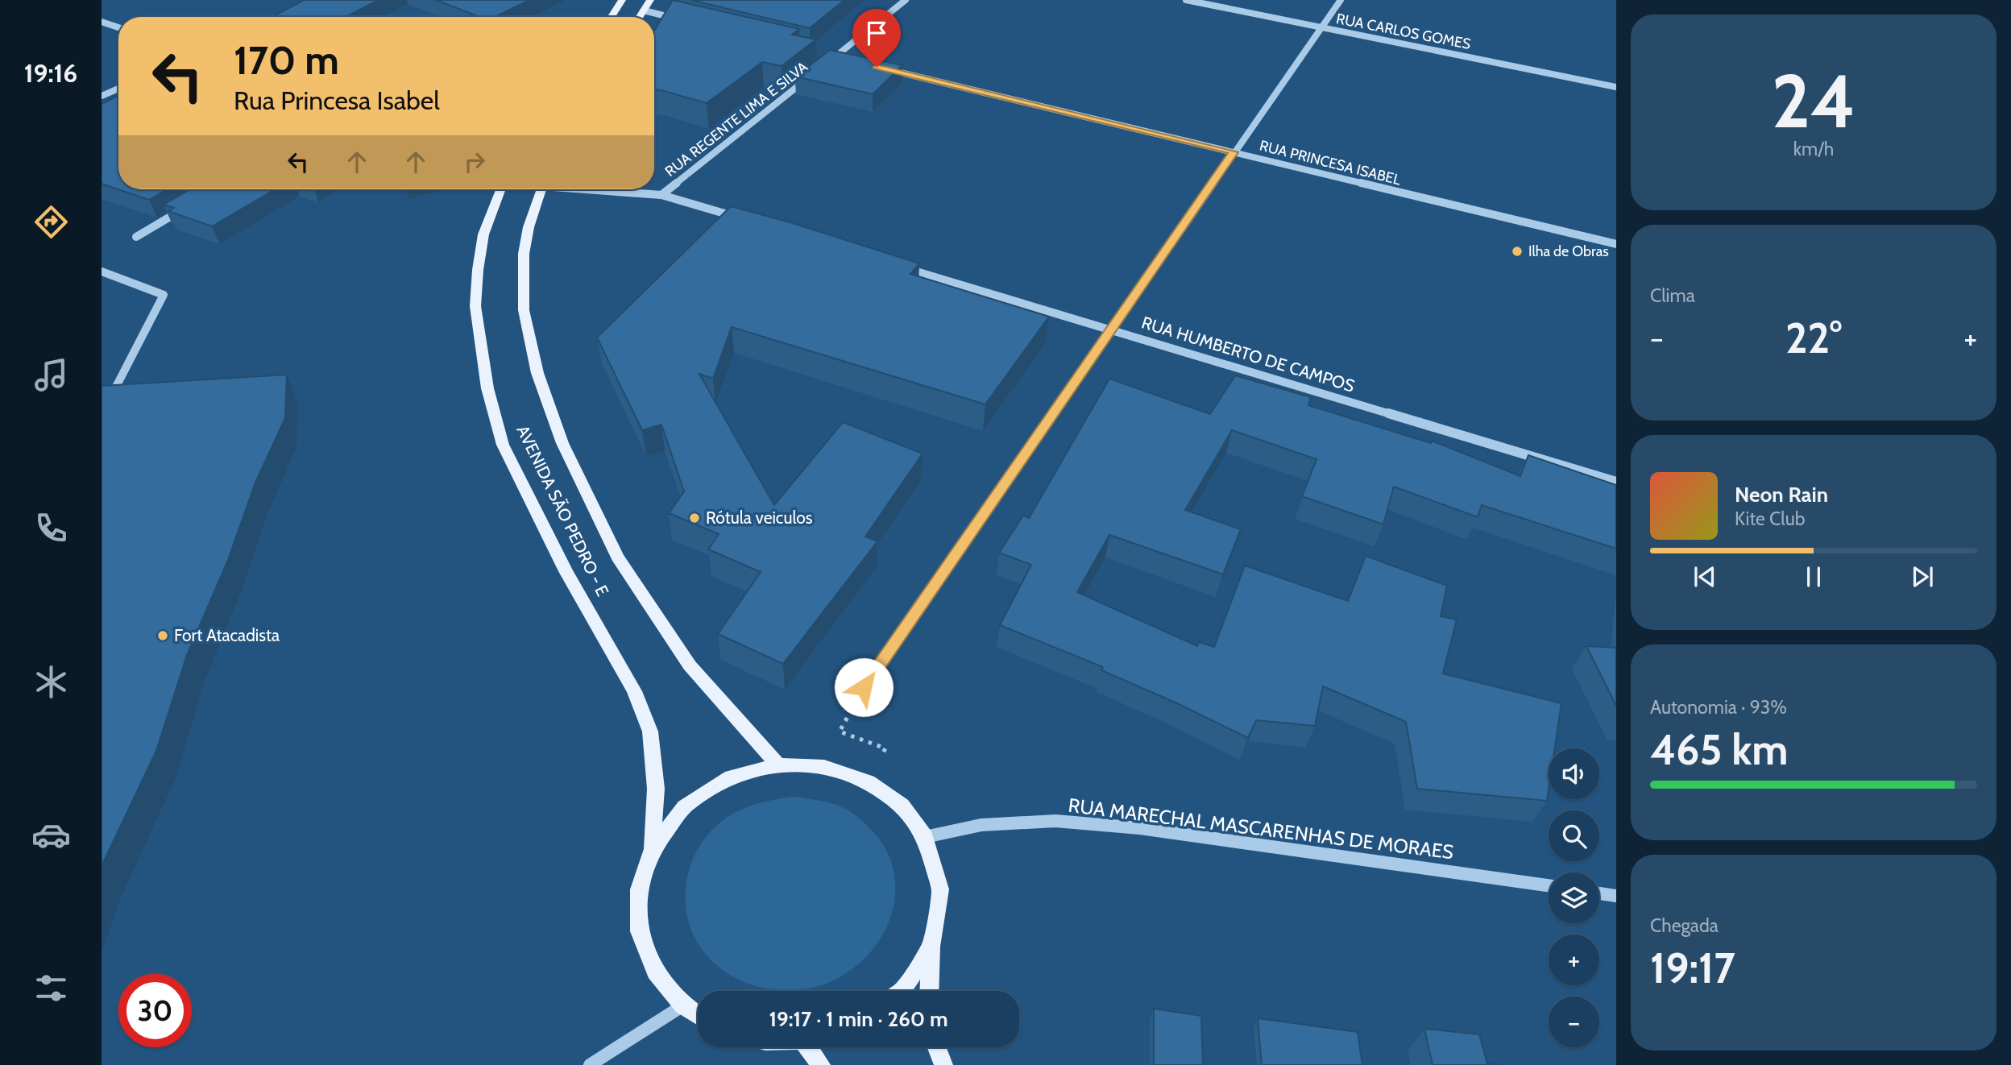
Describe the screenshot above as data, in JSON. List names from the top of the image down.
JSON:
{
  "streets": {
    "main road": ["AVENIDA SÃO PEDRO - E"],
    "street": [
      "RUA CARLOS GOMES",
      "RUA REGENTE LIMA E SILVA",
      "RUA PRINCESA ISABEL",
      "RUA HUMBERTO DE CAMPOS",
      "RUA MARECHAL MASCARENHAS DE MORAES"
    ]
  },
  "places": ["Ilha de Obras", "Rótula veiculos", "Fort Atacadista"],
  "page": {
    "tabs": "19:16",
    "tile": [
      ["24", "km/h"],
      "Clima",
      ["Autonomia · 93%", "465 km"],
      ["Chegada", "19:17"]
    ],
    "turn": ["170 m", "Rua Princesa Isabel"],
    "heat": ["−", "22°", "+"],
    "song": ["Neon Rain", "Kite Club"],
    "map_buttons": ["+", "−"],
    "limit": "30",
    "trip": "19:17 · 1 min · 260 m"
  }
}
